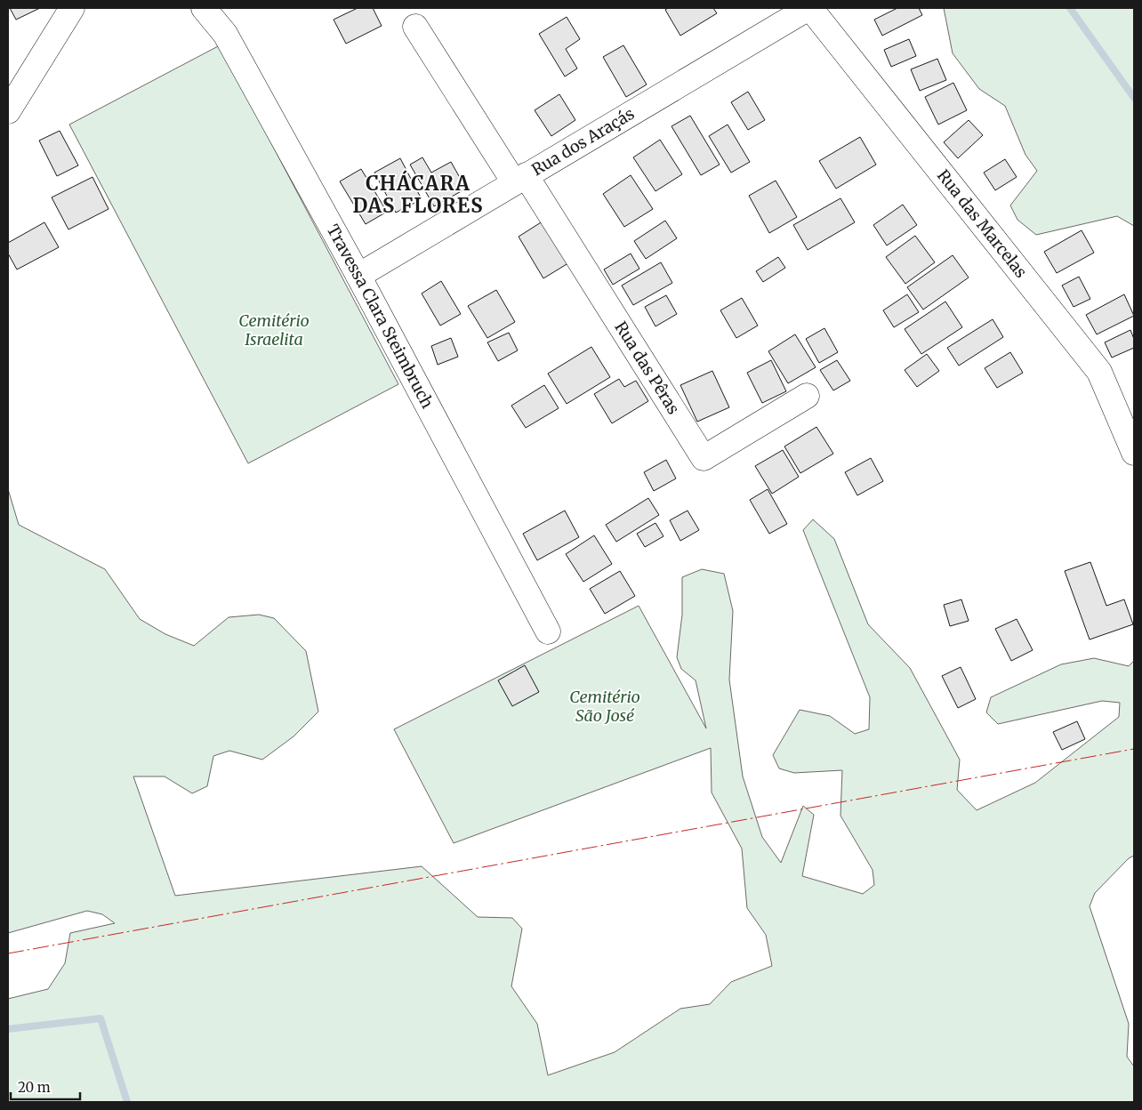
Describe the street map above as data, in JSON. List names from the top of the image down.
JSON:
{
  "streets": {
    "street": [
      "Rua dos Araçás",
      "Rua das Marcelas",
      "Travessa Clara Steimbruch",
      "Rua das Pêras"
    ]
  },
  "crossings": [
    ["Rua dos Araçás", "Rua das Marcelas"],
    ["Rua dos Araçás", "Travessa Clara Steimbruch"],
    ["Rua dos Araçás", "Rua das Pêras"]
  ],
  "districts": ["CHÁCARA DAS FLORES"],
  "parks": ["Cemitério Israelita", "Cemitério São José"],
  "scale_bar": "20 m"
}
